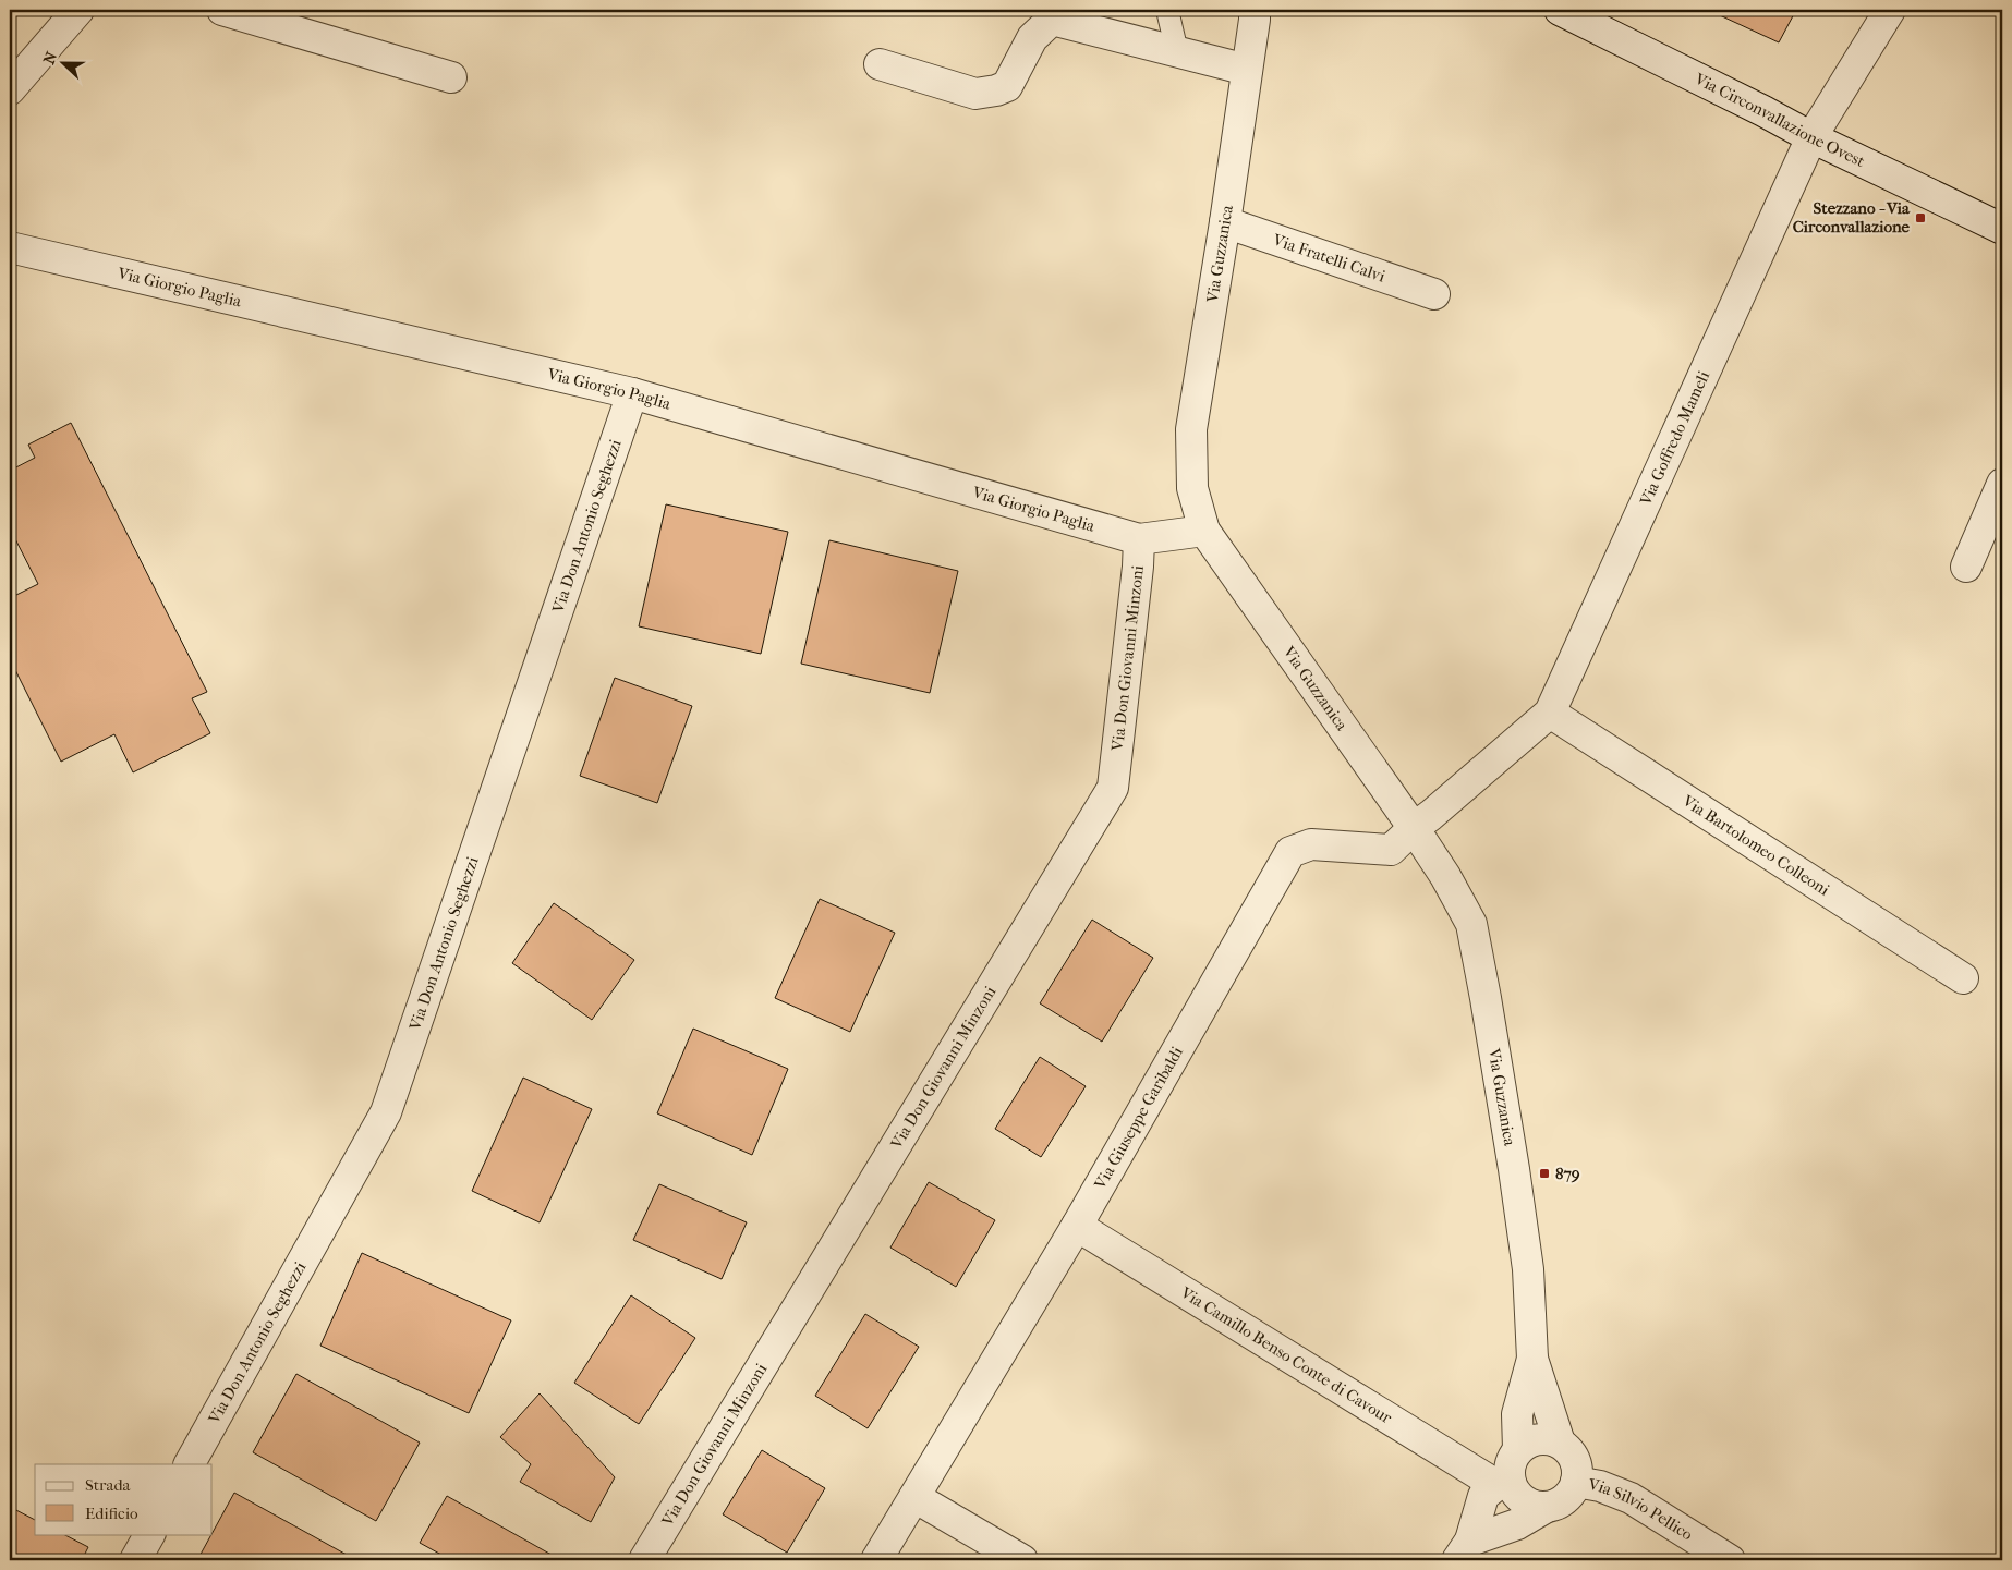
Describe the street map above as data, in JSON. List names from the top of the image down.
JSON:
{
  "streets": {
    "street": [
      "Via Circonvallazione Ovest",
      "Via Guzzanica",
      "Via Fratelli Calvi",
      "Via Giorgio Paglia",
      "Via Goffredo Mameli",
      "Via Don Antonio Seghezzi",
      "Via Don Giovanni Minzoni",
      "Via Bartolomeo Colleoni",
      "Via Giuseppe Garibaldi",
      "Via Camillo Benso Conte di Cavour",
      "Via Silvio Pellico"
    ]
  },
  "crossings": [
    ["Via Circonvallazione Ovest", "Via Goffredo Mameli"],
    ["Via Guzzanica", "Via Fratelli Calvi"],
    ["Via Guzzanica", "Via Giorgio Paglia"],
    ["Via Guzzanica", "Via Goffredo Mameli"],
    ["Via Guzzanica", "Via Giuseppe Garibaldi"],
    ["Via Guzzanica", "Via Camillo Benso Conte di Cavour"],
    ["Via Guzzanica", "Via Silvio Pellico"],
    ["Via Giorgio Paglia", "Via Don Antonio Seghezzi"],
    ["Via Giorgio Paglia", "Via Don Giovanni Minzoni"],
    ["Via Goffredo Mameli", "Via Bartolomeo Colleoni"],
    ["Via Goffredo Mameli", "Via Giuseppe Garibaldi"],
    ["Via Giuseppe Garibaldi", "Via Camillo Benso Conte di Cavour"],
    ["Via Camillo Benso Conte di Cavour", "Via Silvio Pellico"]
  ],
  "places": {
    "transit": ["Stezzano - Via Circonvallazione", "879"]
  },
  "legend": ["Strada", "Edificio"],
  "north": "left"
}
